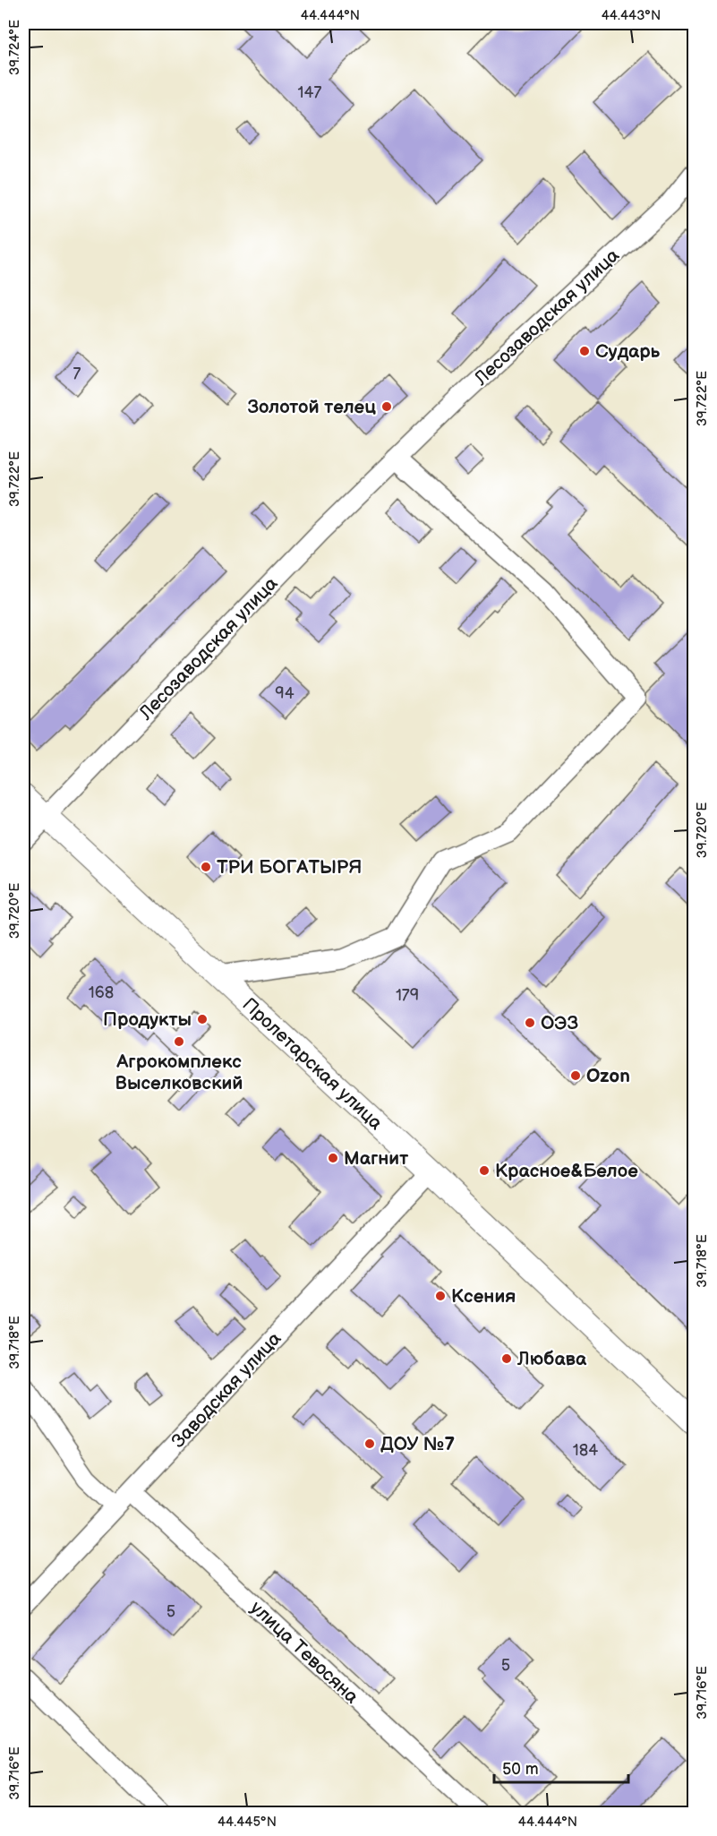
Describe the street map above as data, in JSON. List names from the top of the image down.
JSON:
{
  "streets": {
    "street": [
      "Лесозаводская улица",
      "Пролетарская улица",
      "Заводская улица",
      "улица Тевосяна"
    ]
  },
  "crossings": [
    ["Лесозаводская улица", "Пролетарская улица"],
    ["Пролетарская улица", "Заводская улица"],
    ["Заводская улица", "улица Тевосяна"]
  ],
  "places": [
    "Сударь",
    "Золотой телец",
    "ТРИ БОГАТЫРЯ",
    "Продукты",
    "ОЭЗ",
    "Агрокомплекс Выселковский",
    "Ozon",
    "Магнит",
    "Красное&Белое",
    "Ксения",
    "Любава",
    "ДОУ №7"
  ],
  "house_numbers": [
    "147",
    "7",
    "94",
    "168",
    "179",
    "184",
    "5",
    "5"
  ],
  "scale_bar": "50 m",
  "coordinates": [
    "44.444°N",
    "44.443°N",
    "39.724°E",
    "39.722°E",
    "39.720°E",
    "39.718°E",
    "39.716°E",
    "44.445°N"
  ]
}
